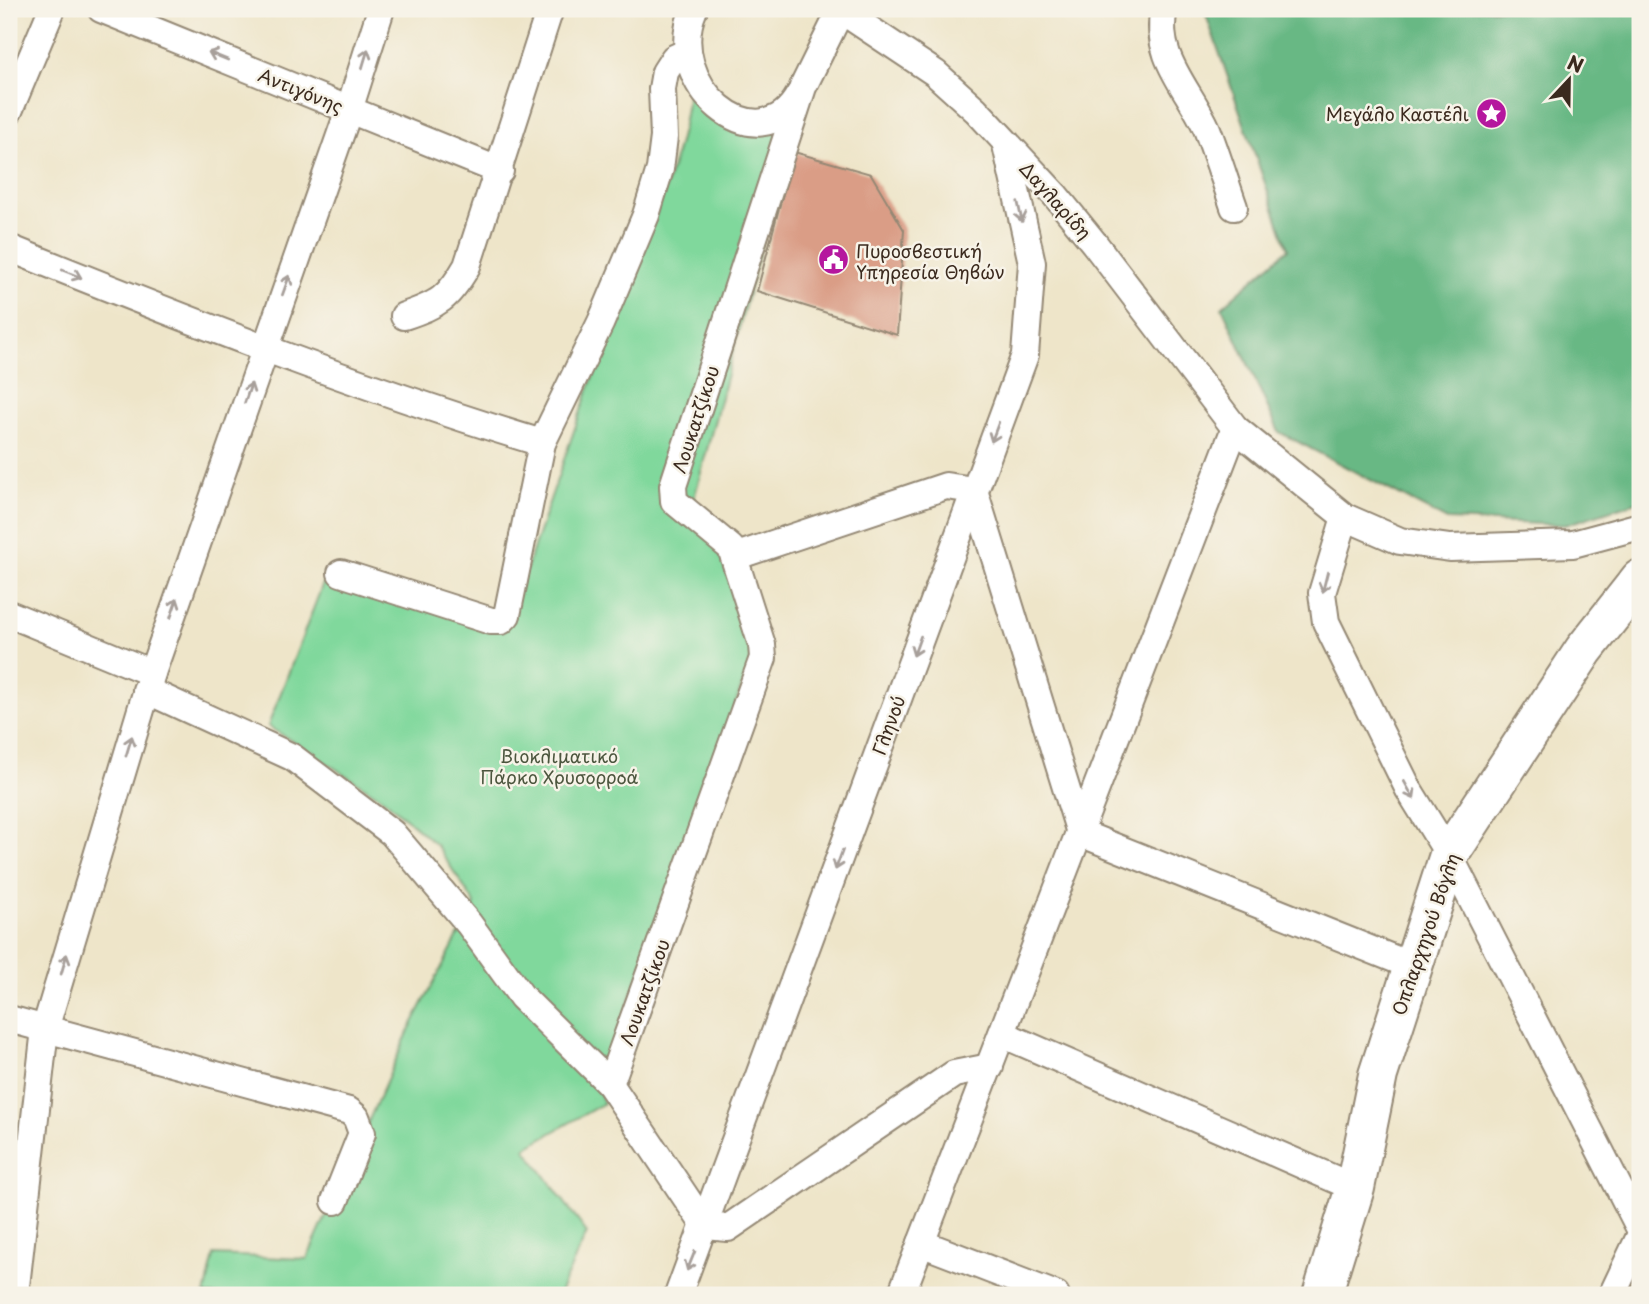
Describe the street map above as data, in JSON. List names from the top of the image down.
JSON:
{
  "streets": {
    "main road": ["Οπλαρχηγού Βόγλη"],
    "street": [
      "Αντιγόνης",
      "Δαγλαρίδη",
      "Λουκατζίκου",
      "Γληνού"
    ]
  },
  "crossings": [
    ["Δαγλαρίδη", "Λουκατζίκου"],
    ["Δαγλαρίδη", "Γληνού"]
  ],
  "one_way": ["Αντιγόνης"],
  "parks": ["Βιοκλιματικό Πάρκο Χρυσορροά"],
  "places": {
    "place": ["Μεγάλο Καστέλι"],
    "public building": ["Πυροσβεστική Υπηρεσία Θηβών"]
  },
  "north": "top"
}
